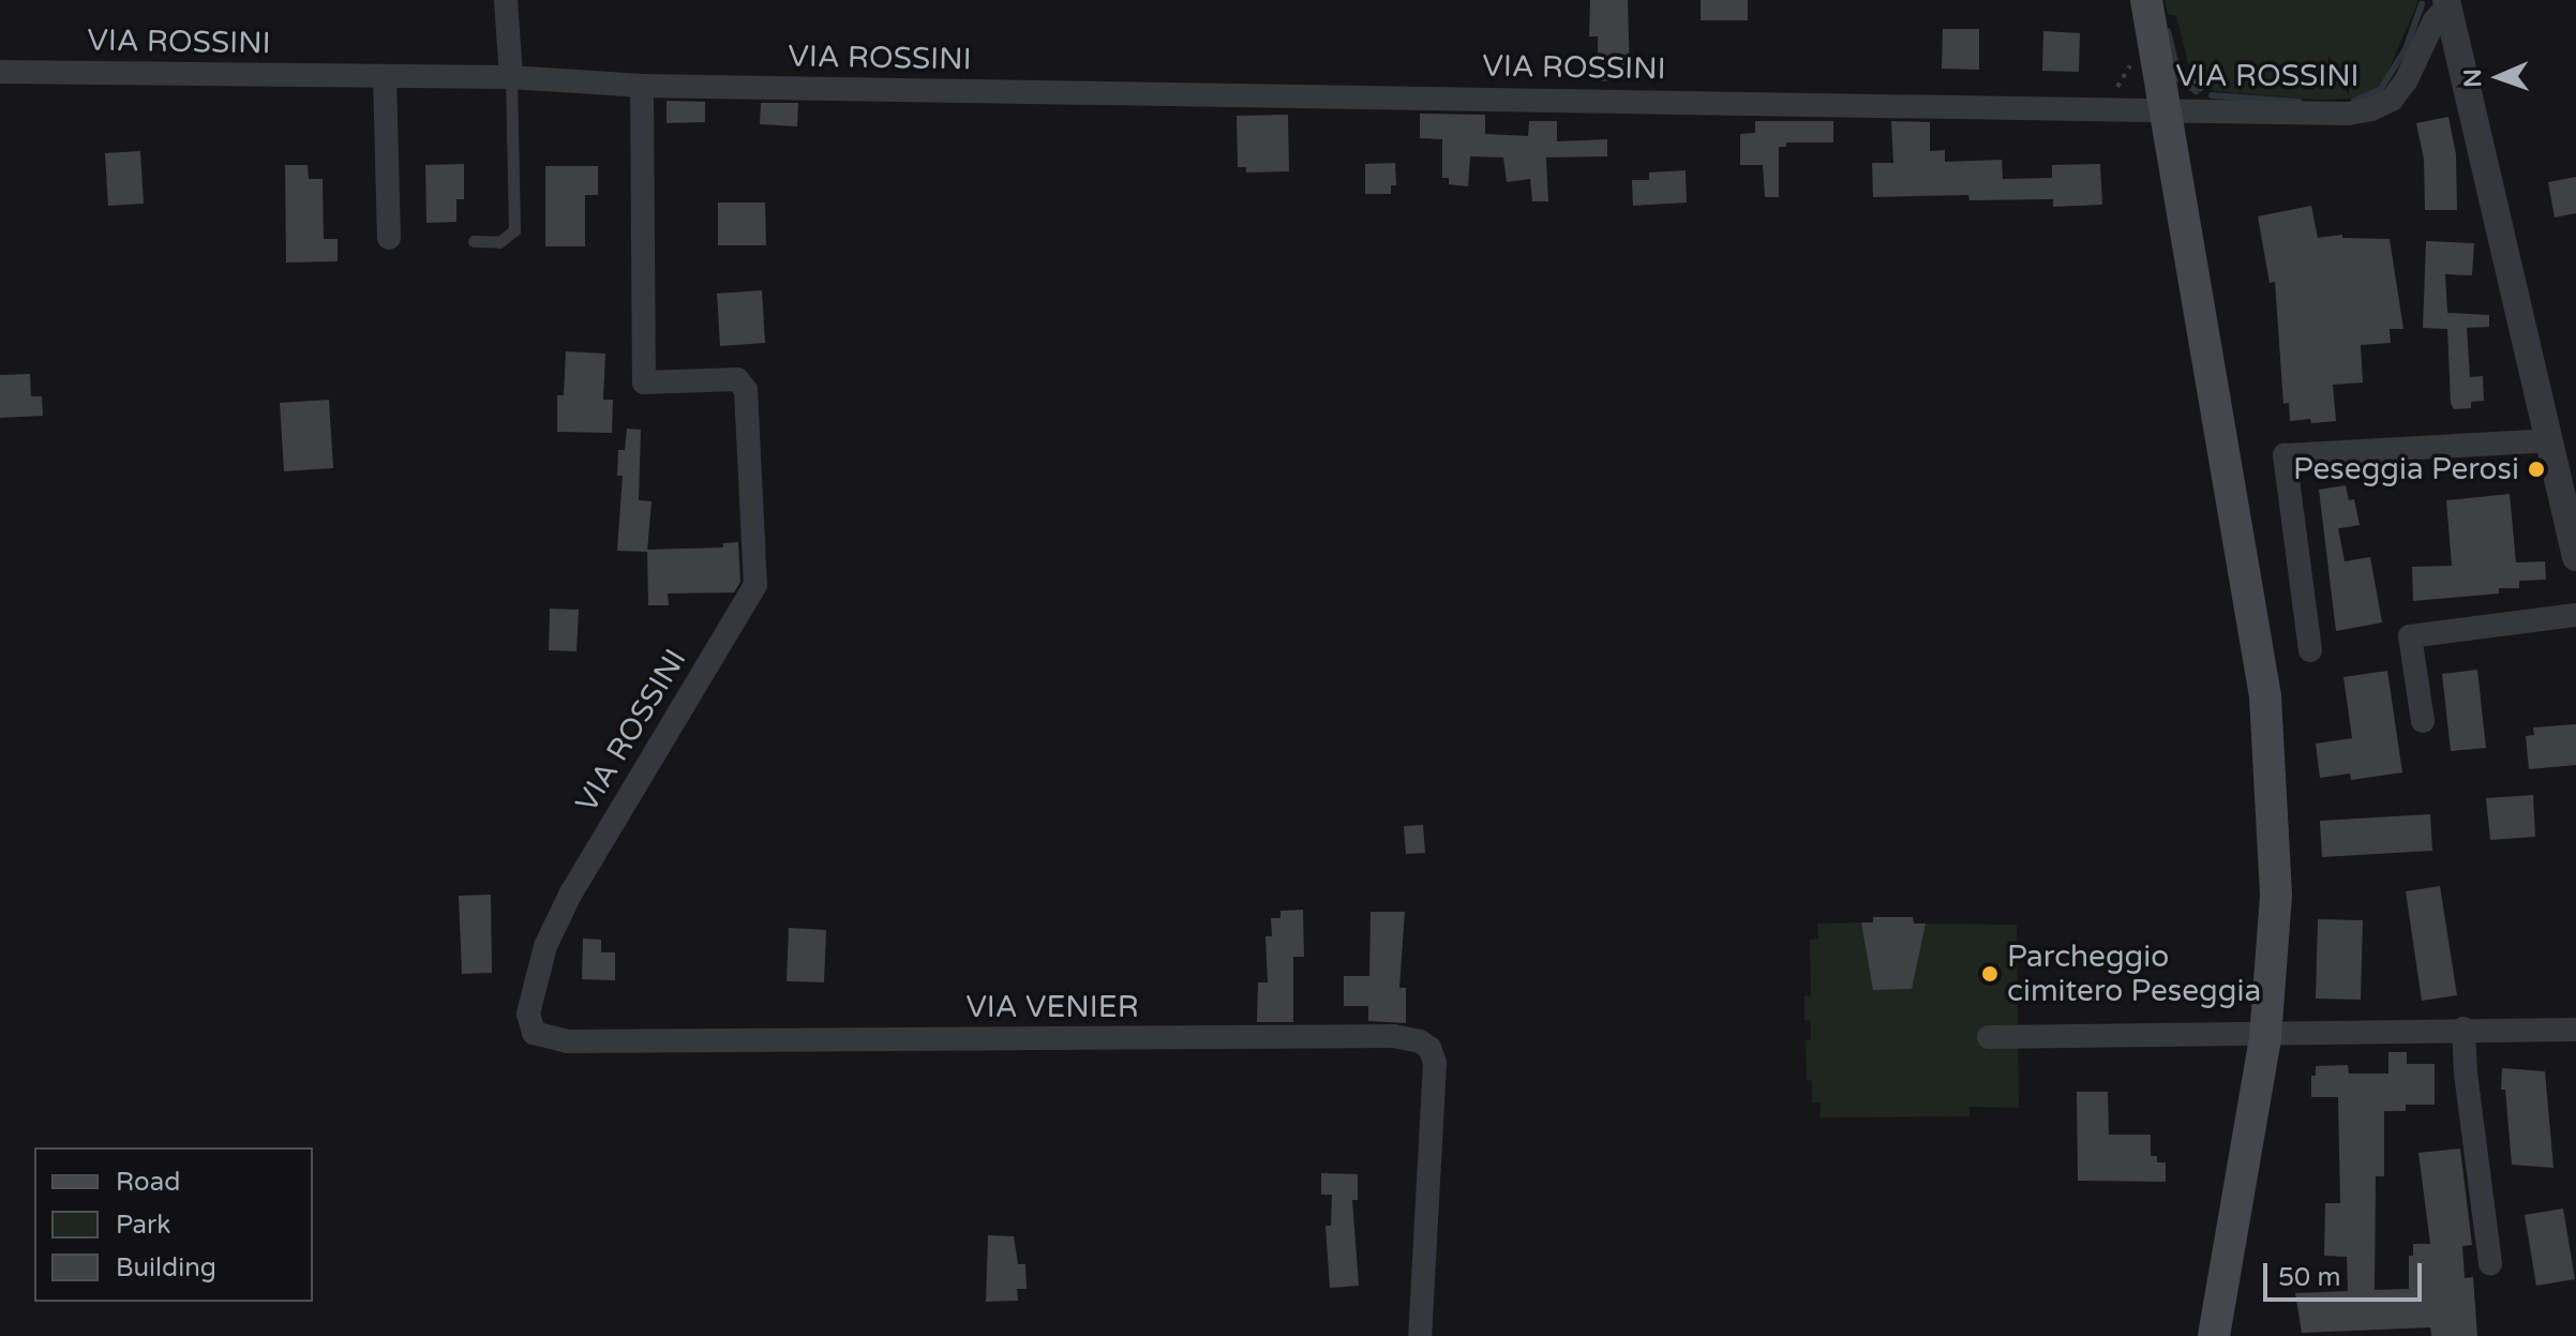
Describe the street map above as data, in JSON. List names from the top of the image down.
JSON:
{
  "streets": {
    "street": ["VIA ROSSINI", "VIA VENIER"]
  },
  "crossings": [
    ["VIA ROSSINI", "VIA VENIER"]
  ],
  "places": ["Peseggia Perosi", "Parcheggio cimitero Peseggia"],
  "legend": ["Road", "Park", "Building"],
  "scale_bar": "50 m",
  "north": "left"
}
